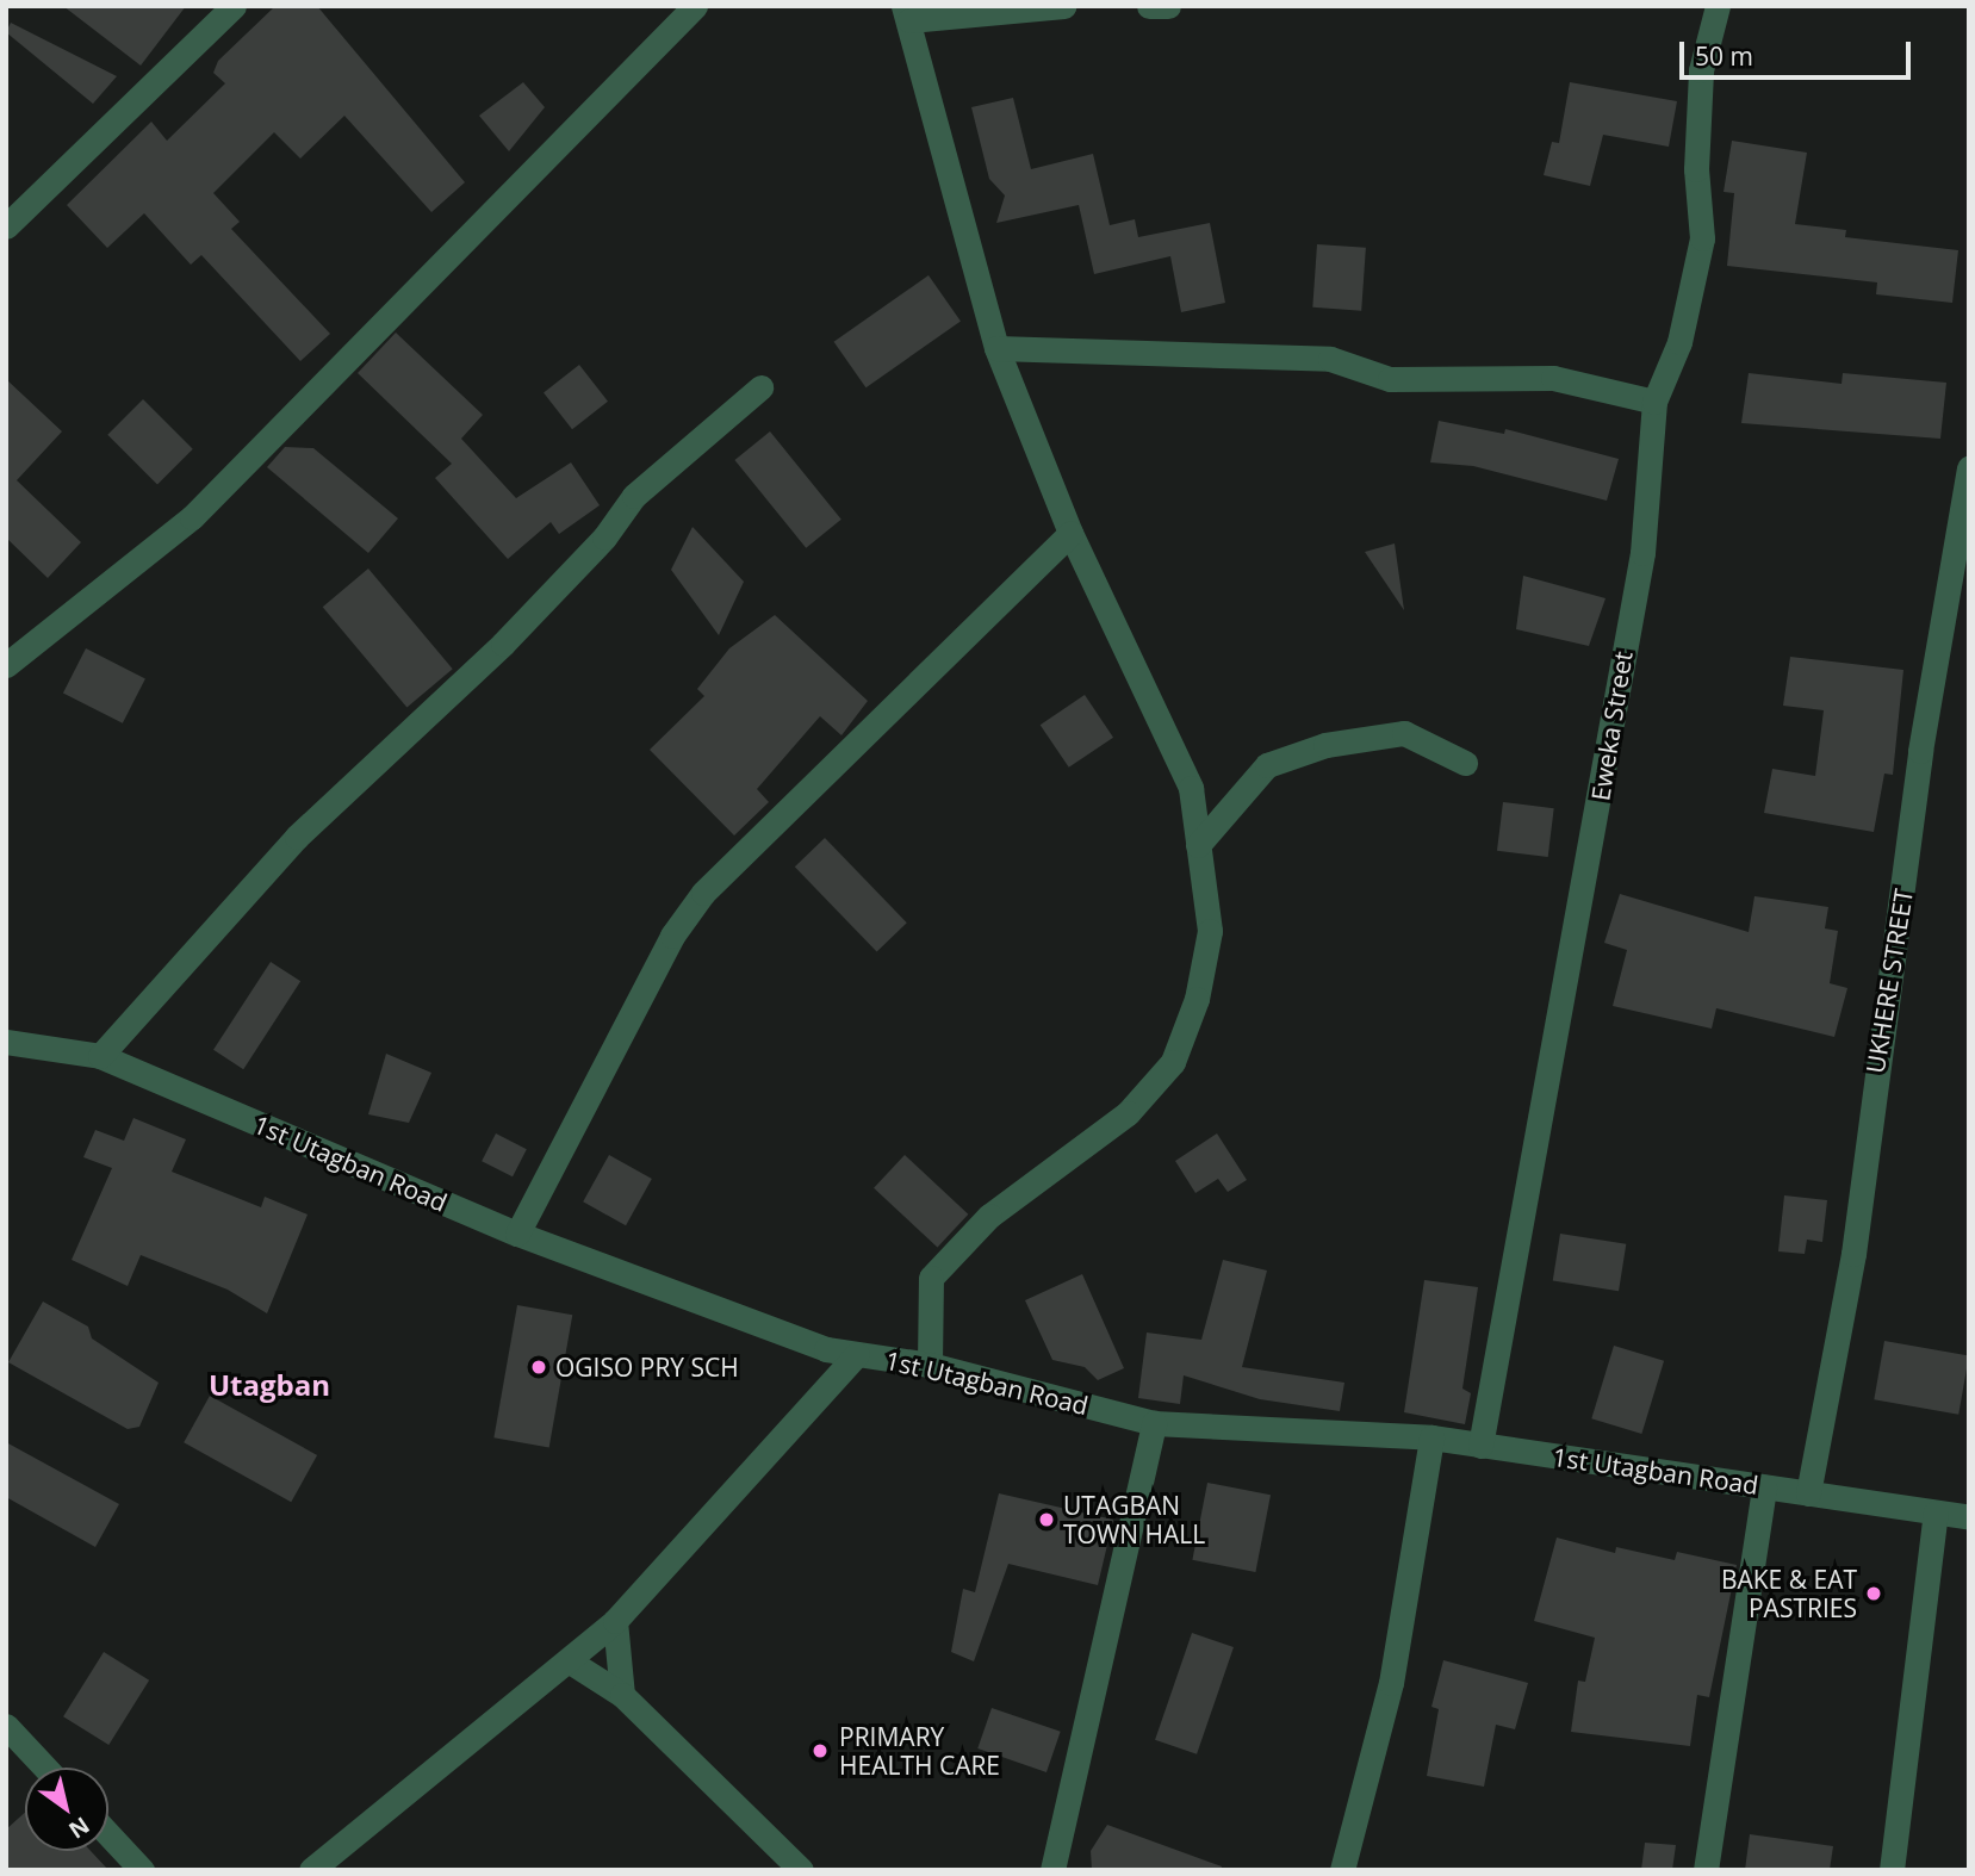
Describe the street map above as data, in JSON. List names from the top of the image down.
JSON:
{
  "streets": {
    "street": ["Eweka Street", "UKHERE STREET", "1st Utagban Road"]
  },
  "crossings": [
    ["Eweka Street", "1st Utagban Road"],
    ["UKHERE STREET", "1st Utagban Road"]
  ],
  "districts": ["Utagban"],
  "places": [
    "OGISO PRY SCH",
    "UTAGBAN TOWN HALL",
    "BAKE & EAT PASTRIES",
    "PRIMARY HEALTH CARE"
  ],
  "scale_bar": "50 m",
  "north": "bottom right"
}
